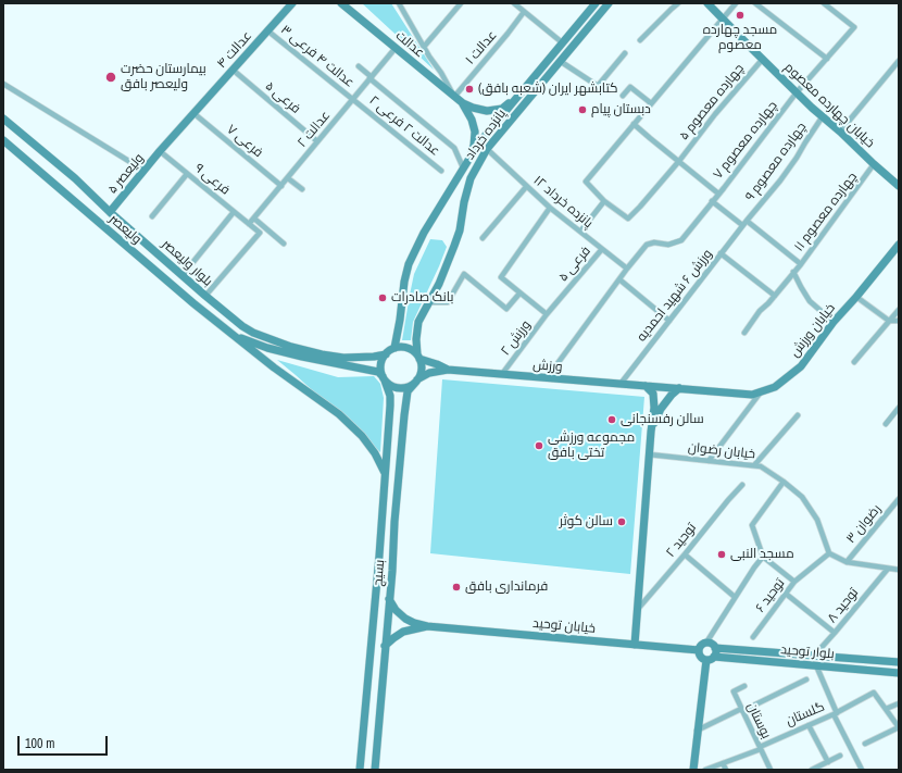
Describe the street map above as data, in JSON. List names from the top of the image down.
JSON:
{
  "streets": {
    "main road": [
      "عدالت",
      "عدالت ۴",
      "خیابان چهارده معصوم",
      "پانزده خرداد",
      "ولیعصر ۵",
      "ولیعصر",
      "بلوار ولیعصر",
      "خیابان ورزش",
      "ورزش",
      "بسیج",
      "خیابان توحید",
      "بلوار توحید"
    ],
    "street": [
      "عدالت ۱",
      "عدالت ۴ فرعی ۳",
      "فرعی ۵",
      "چهارده معصوم ۵",
      "عدالت ۲ فرعی ۲",
      "عدالت ۲",
      "چهارده معصوم ۷",
      "فرعی ۷",
      "چهارده معصوم ۹",
      "فرعی ۹",
      "پانزده خرداد ۱۲",
      "چهارده معصوم ۱۱",
      "ورزش ۶ شهید احمدیه",
      "ورزش ۲",
      "خیابان رضوان",
      "رضوان ۳",
      "توحید ۲",
      "توحید ۶",
      "توحید ۸",
      "گلستان",
      "بوستان"
    ]
  },
  "crossings": [
    ["عدالت", "عدالت ۱"],
    ["عدالت", "عدالت ۲"],
    ["عدالت", "پانزده خرداد"],
    ["عدالت ۴", "عدالت ۴ فرعی ۳"],
    ["عدالت ۴", "فرعی ۵"],
    ["عدالت ۴", "فرعی ۷"],
    ["عدالت ۴", "ولیعصر ۵"],
    ["عدالت ۴", "فرعی ۹"],
    ["عدالت ۴ فرعی ۳", "عدالت ۲ فرعی ۲"],
    ["عدالت ۴ فرعی ۳", "عدالت ۲"],
    ["فرعی ۵", "عدالت ۲"],
    ["فرعی ۵", "پانزده خرداد ۱۲"],
    ["فرعی ۵", "ورزش ۲"],
    ["چهارده معصوم ۵", "خیابان چهارده معصوم"],
    ["خیابان چهارده معصوم", "چهارده معصوم ۷"],
    ["خیابان چهارده معصوم", "چهارده معصوم ۹"],
    ["خیابان چهارده معصوم", "چهارده معصوم ۱۱"],
    ["عدالت ۲ فرعی ۲", "عدالت ۲"],
    ["عدالت ۲", "فرعی ۷"],
    ["عدالت ۲", "فرعی ۹"],
    ["پانزده خرداد", "پانزده خرداد ۱۲"],
    ["پانزده خرداد", "ولیعصر"],
    ["پانزده خرداد", "بلوار ولیعصر"],
    ["پانزده خرداد", "ورزش"],
    ["پانزده خرداد", "بسیج"],
    ["چهارده معصوم ۷", "پانزده خرداد ۱۲"],
    ["چهارده معصوم ۷", "ورزش"],
    ["چهارده معصوم ۹", "ورزش ۶ شهید احمدیه"],
    ["ولیعصر ۵", "فرعی ۹"],
    ["ولیعصر ۵", "بلوار ولیعصر"],
    ["ولیعصر", "بلوار ولیعصر"],
    ["ولیعصر", "ورزش"],
    ["ولیعصر", "بسیج"],
    ["بلوار ولیعصر", "ورزش"],
    ["بلوار ولیعصر", "بسیج"],
    ["ورزش ۶ شهید احمدیه", "ورزش"],
    ["خیابان ورزش", "ورزش"],
    ["ورزش ۲", "ورزش"],
    ["ورزش", "بسیج"],
    ["خیابان رضوان", "توحید ۶"],
    ["توحید ۸", "بلوار توحید"],
    ["خیابان توحید", "بلوار توحید"],
    ["گلستان", "بوستان"]
  ],
  "places": [
    "مسجد چهارده معصوم",
    "بیمارستان حضرت ولیعصر بافق",
    "کتابشهر ایران (شعبه بافق)",
    "دبستان پیام",
    "بانک صادرات",
    "سالن رفسنجانی",
    "مجموعه ورزشی تختی بافق",
    "سالن کوثر",
    "مسجد النبی",
    "فرمانداری بافق"
  ],
  "scale_bar": "100 m"
}
